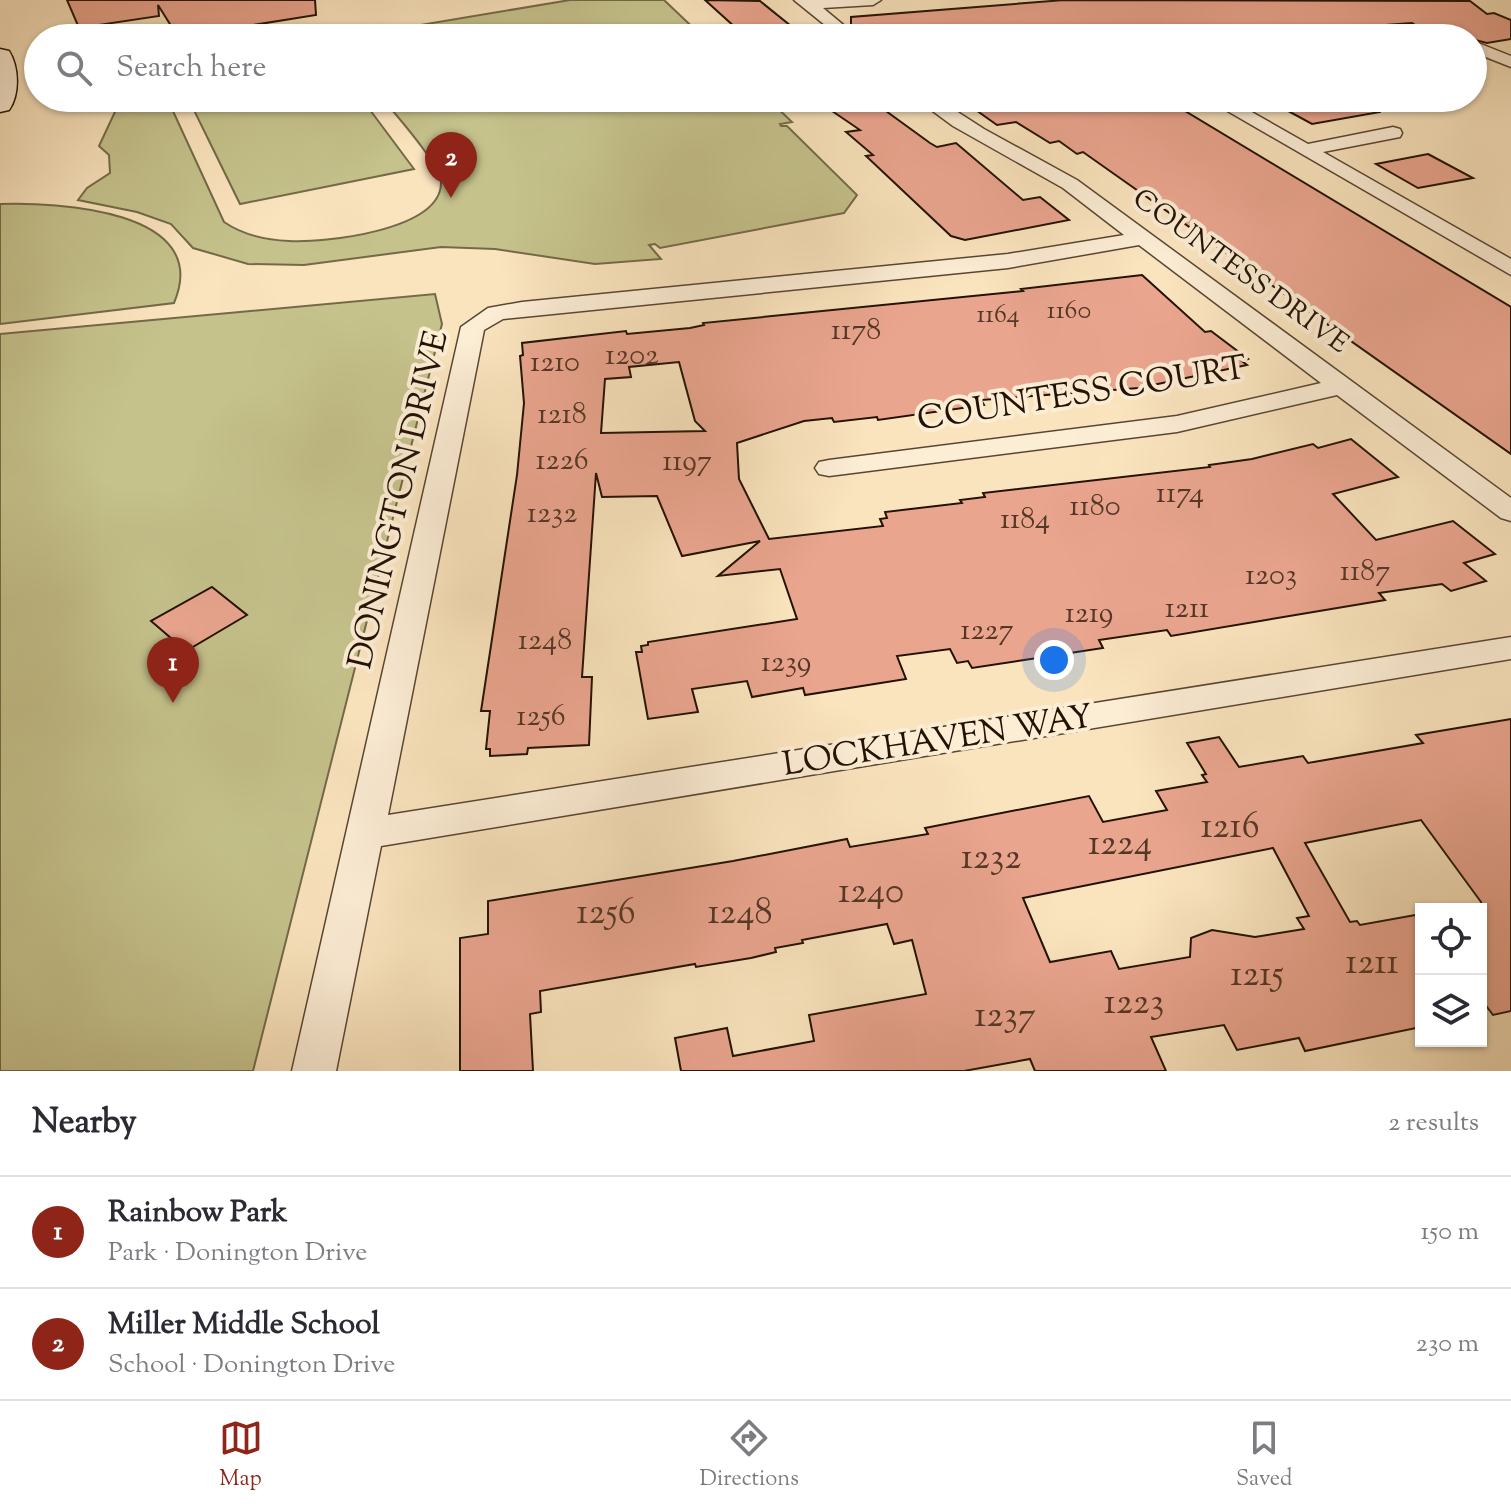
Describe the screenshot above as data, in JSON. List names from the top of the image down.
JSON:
{
  "streets": {
    "street": [
      "COUNTESS DRIVE",
      "COUNTESS COURT",
      "DONINGTON DRIVE",
      "LOCKHAVEN WAY"
    ]
  },
  "crossings": [
    ["COUNTESS DRIVE", "COUNTESS COURT"],
    ["COUNTESS DRIVE", "DONINGTON DRIVE"],
    ["DONINGTON DRIVE", "LOCKHAVEN WAY"]
  ],
  "house_numbers": [
    "1160",
    "1164",
    "1178",
    "1202",
    "1210",
    "1218",
    "1226",
    "1197",
    "1174",
    "1180",
    "1232",
    "1184",
    "1187",
    "1203",
    "1211",
    "1219",
    "1227",
    "1248",
    "1239",
    "1256",
    "1216",
    "1224",
    "1232",
    "1240",
    "1256",
    "1248",
    "1211",
    "1215",
    "1223",
    "1237"
  ],
  "page": {
    "search": "Search here",
    "pins": ["2", "1"],
    "heading": ["Nearby", "2 results"],
    "list": [
      {
        "mark": "1",
        "name": "Rainbow Park",
        "note": "Park · Donington Drive",
        "value": "150 m"
      },
      {
        "mark": "2",
        "name": "Miller Middle School",
        "note": "School · Donington Drive",
        "value": "230 m"
      }
    ],
    "nav": ["Map", "Directions", "Saved"]
  }
}
